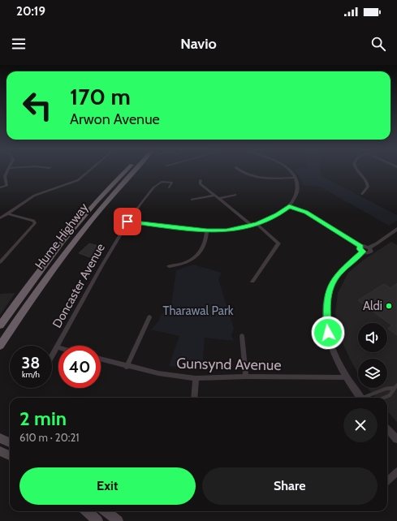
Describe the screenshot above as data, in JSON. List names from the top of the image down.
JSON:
{
  "streets": {
    "highway": ["Hume Highway"],
    "street": ["Doncaster Avenue", "Gunsynd Avenue"]
  },
  "parks": ["Tharawal Park"],
  "places": ["Aldi"],
  "page": {
    "status": "20:19",
    "header": "Navio",
    "turn": ["170 m", "Arwon Avenue"],
    "speed": "38 km/h",
    "limit": "40",
    "heading": ["2 min", "610 m · 20:21"],
    "buttons": ["Exit", "Share"]
  }
}
